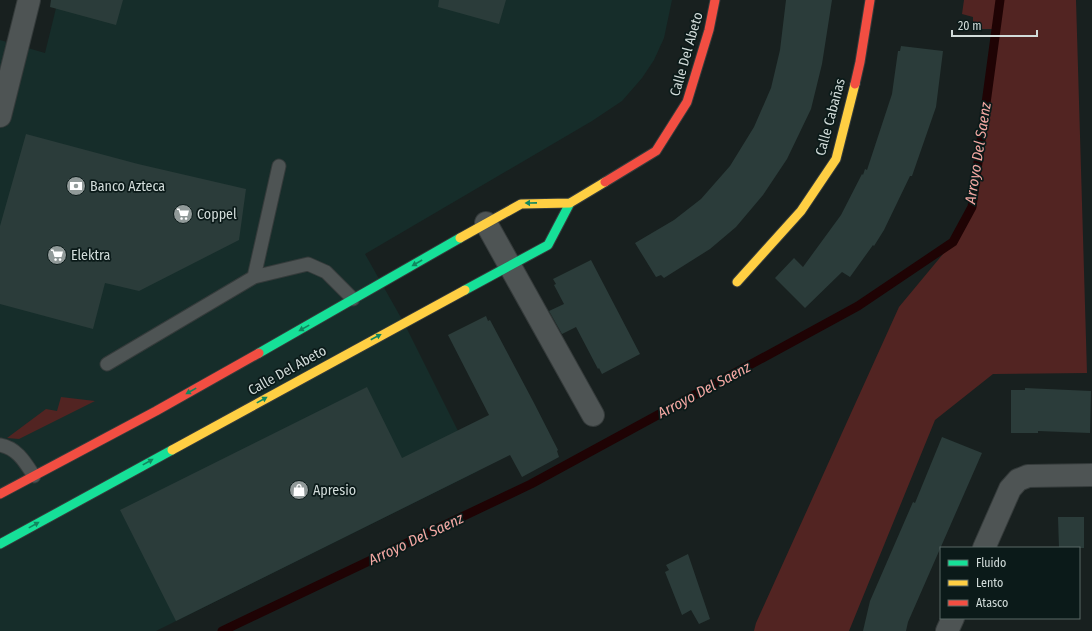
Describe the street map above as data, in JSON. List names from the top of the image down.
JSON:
{
  "streets": {
    "main road": ["Calle Del Abeto", "Calle Cabañas"]
  },
  "water": ["Arroyo Del Saenz"],
  "places": {
    "bank": ["Banco Azteca"],
    "supermarket": ["Coppel", "Elektra"],
    "shop": ["Apresio"]
  },
  "legend": ["Fluido", "Lento", "Atasco"],
  "scale_bar": "20 m"
}
